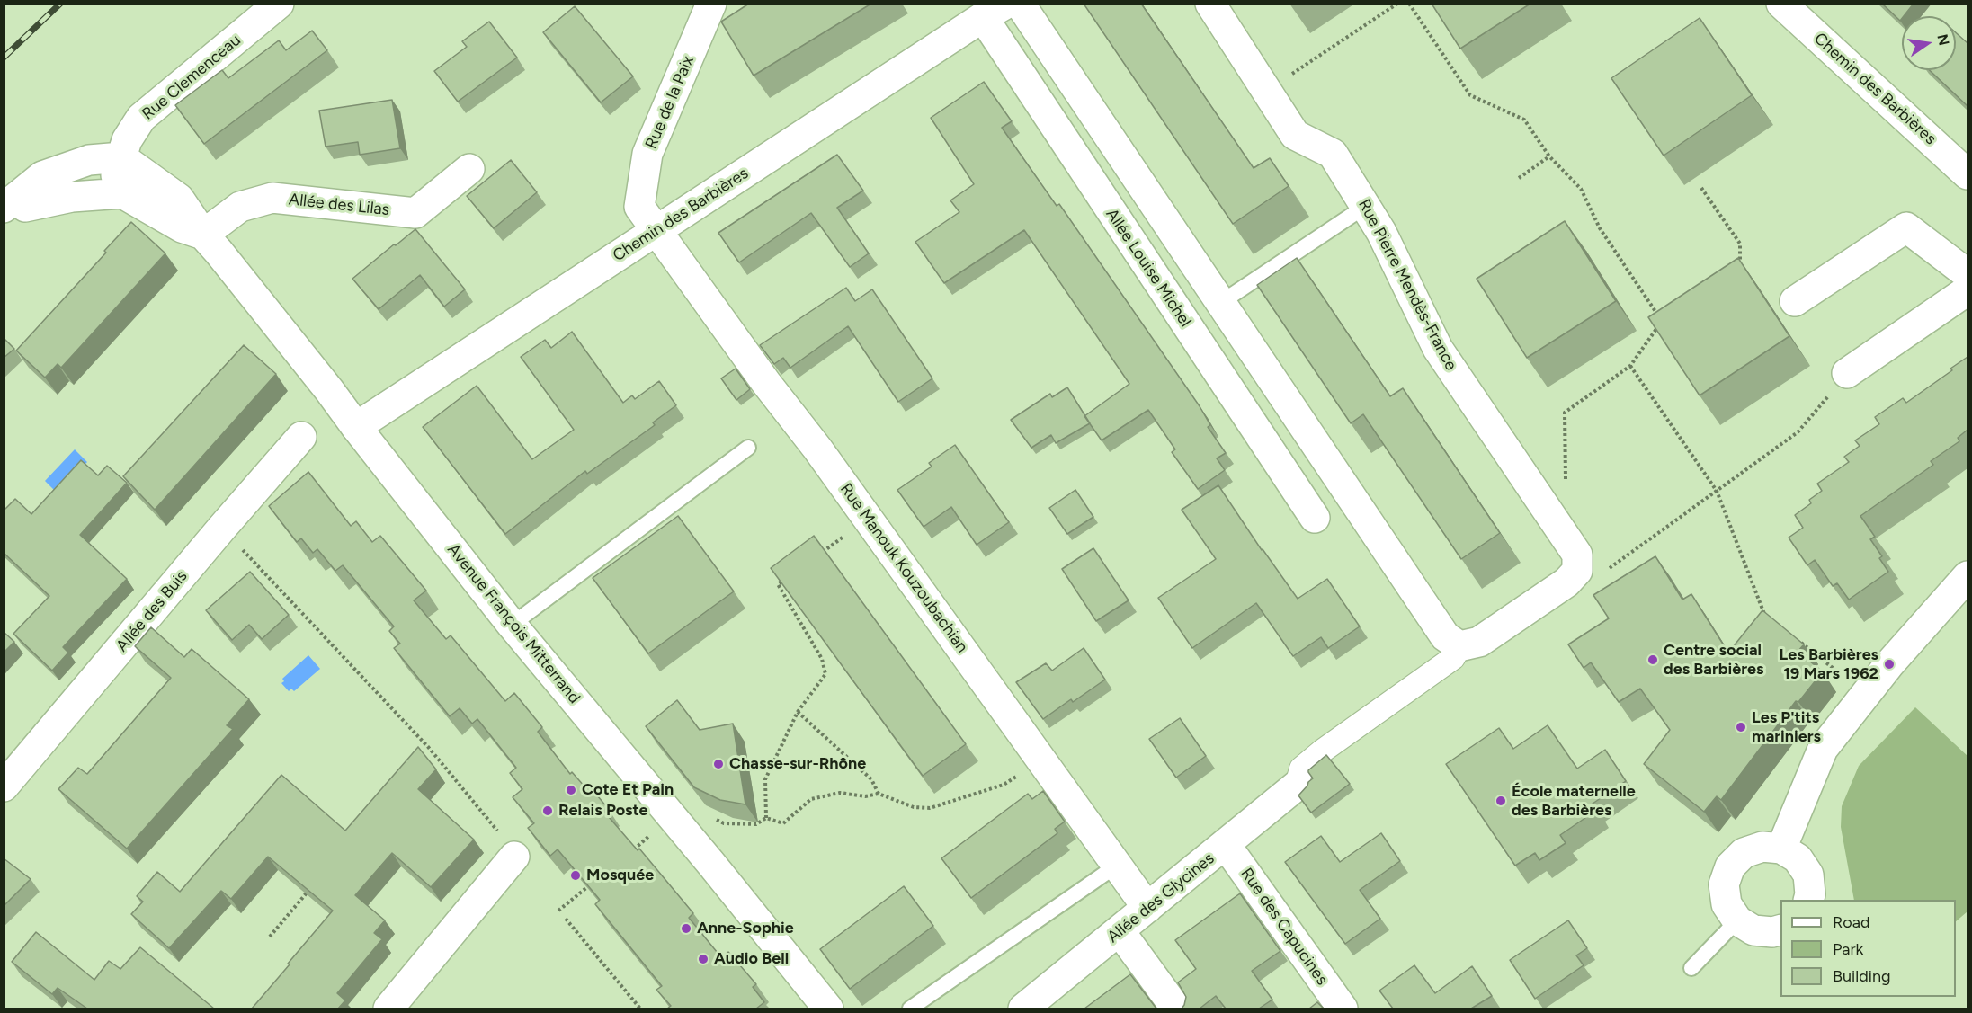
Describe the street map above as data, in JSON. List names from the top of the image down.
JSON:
{
  "streets": {
    "street": [
      "Rue Clemenceau",
      "Chemin des Barbières",
      "Rue de la Paix",
      "Allée des Lilas",
      "Allée Louise Michel",
      "Rue Pierre Mendès-France",
      "Rue Manouk Kouzoubachian",
      "Allée des Buis",
      "Avenue François Mitterrand",
      "Allée des Glycines",
      "Rue des Capucines"
    ]
  },
  "crossings": [
    ["Rue Clemenceau", "Avenue François Mitterrand"],
    ["Chemin des Barbières", "Rue de la Paix"],
    ["Chemin des Barbières", "Allée Louise Michel"],
    ["Chemin des Barbières", "Rue Manouk Kouzoubachian"],
    ["Chemin des Barbières", "Avenue François Mitterrand"],
    ["Rue de la Paix", "Rue Manouk Kouzoubachian"],
    ["Allée des Lilas", "Avenue François Mitterrand"],
    ["Rue Manouk Kouzoubachian", "Allée des Glycines"],
    ["Allée des Glycines", "Rue des Capucines"]
  ],
  "places": [
    "Centre social des Barbières",
    "Les Barbières 19 Mars 1962",
    "Les P'tits mariniers",
    "Chasse-sur-Rhône",
    "Cote Et Pain",
    "École maternelle des Barbières",
    "Relais Poste",
    "Mosquée",
    "Anne-Sophie",
    "Audio Bell"
  ],
  "legend": ["Road", "Park", "Building"],
  "north": "right"
}
